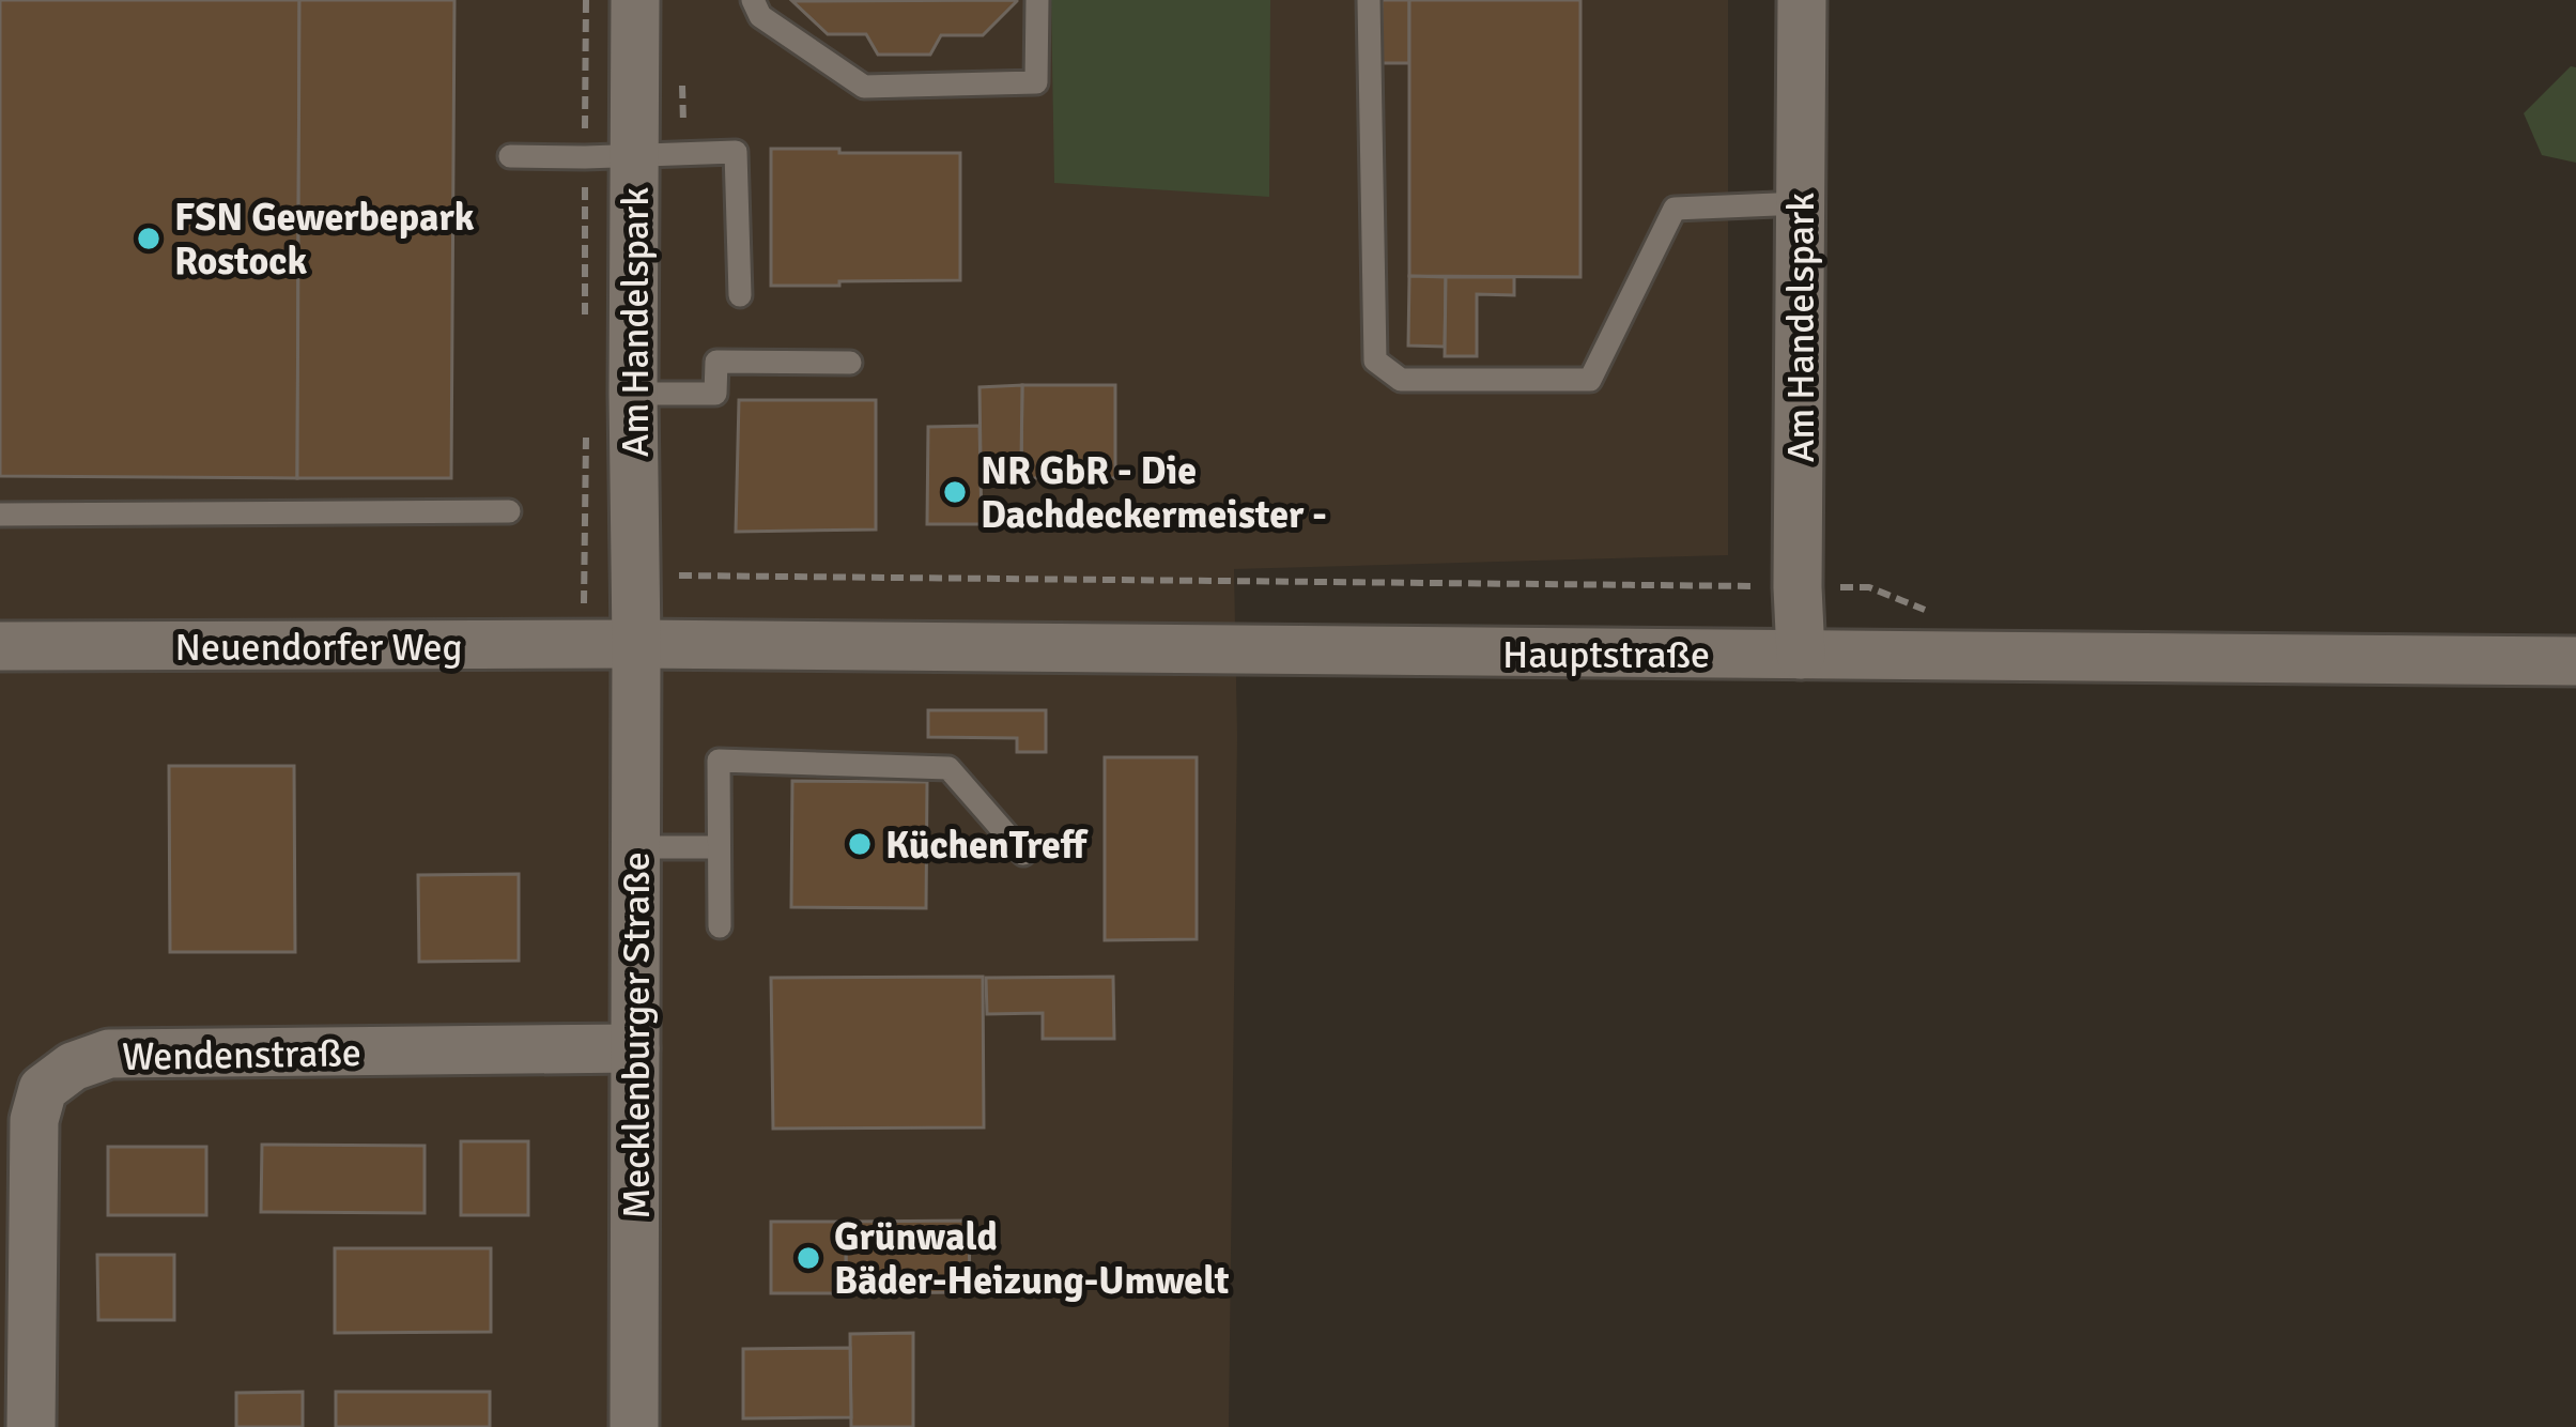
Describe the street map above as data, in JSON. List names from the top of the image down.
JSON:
{
  "streets": {
    "street": [
      "Am Handelspark",
      "Neuendorfer Weg",
      "Hauptstraße",
      "Mecklenburger Straße",
      "Wendenstraße"
    ]
  },
  "crossings": [
    ["Am Handelspark", "Neuendorfer Weg"],
    ["Am Handelspark", "Hauptstraße"],
    ["Am Handelspark", "Mecklenburger Straße"],
    ["Neuendorfer Weg", "Hauptstraße"],
    ["Neuendorfer Weg", "Mecklenburger Straße"],
    ["Hauptstraße", "Mecklenburger Straße"],
    ["Mecklenburger Straße", "Wendenstraße"]
  ],
  "places": [
    "FSN Gewerbepark Rostock",
    "NR GbR - Die Dachdeckermeister -",
    "KüchenTreff",
    "Grünwald Bäder-Heizung-Umwelt"
  ]
}
